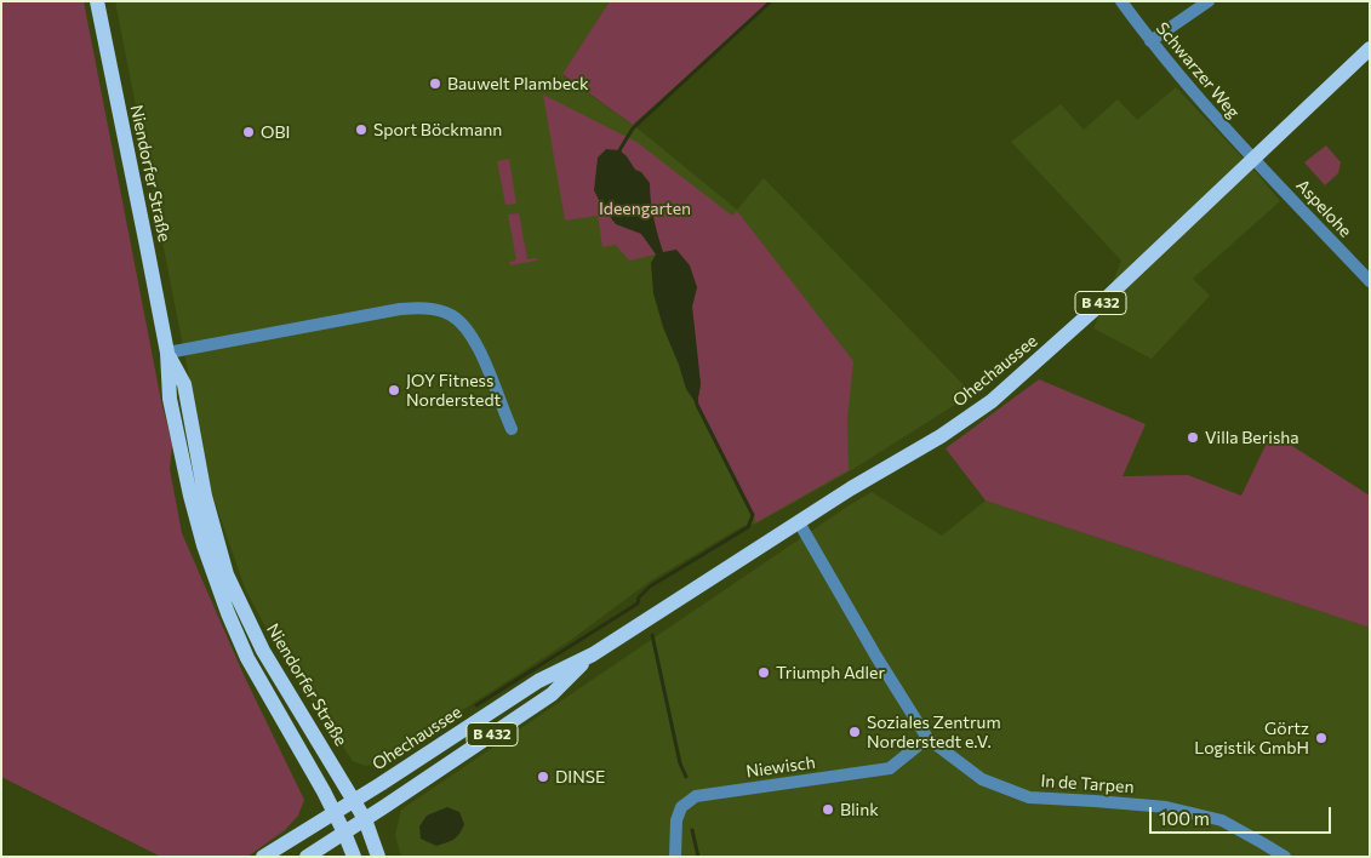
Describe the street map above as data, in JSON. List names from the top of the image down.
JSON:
{
  "streets": {
    "main road": ["Niendorfer Straße", "B 432", "Ohechaussee"],
    "street": [
      "Schwarzer Weg",
      "Aspelohe",
      "Niewisch",
      "In de Tarpen"
    ]
  },
  "crossings": [
    ["Schwarzer Weg", "Aspelohe"],
    ["Schwarzer Weg", "Ohechaussee"],
    ["Niendorfer Straße", "Ohechaussee"],
    ["Aspelohe", "Ohechaussee"],
    ["Ohechaussee", "In de Tarpen"],
    ["Niewisch", "In de Tarpen"]
  ],
  "parks": ["Ideengarten"],
  "places": [
    "Bauwelt Plambeck",
    "Sport Böckmann",
    "OBI",
    "JOY Fitness Norderstedt",
    "Villa Berisha",
    "Triumph Adler",
    "Soziales Zentrum Norderstedt e.V.",
    "Görtz Logistik GmbH",
    "DINSE",
    "Blink"
  ],
  "scale_bar": "100 m"
}
